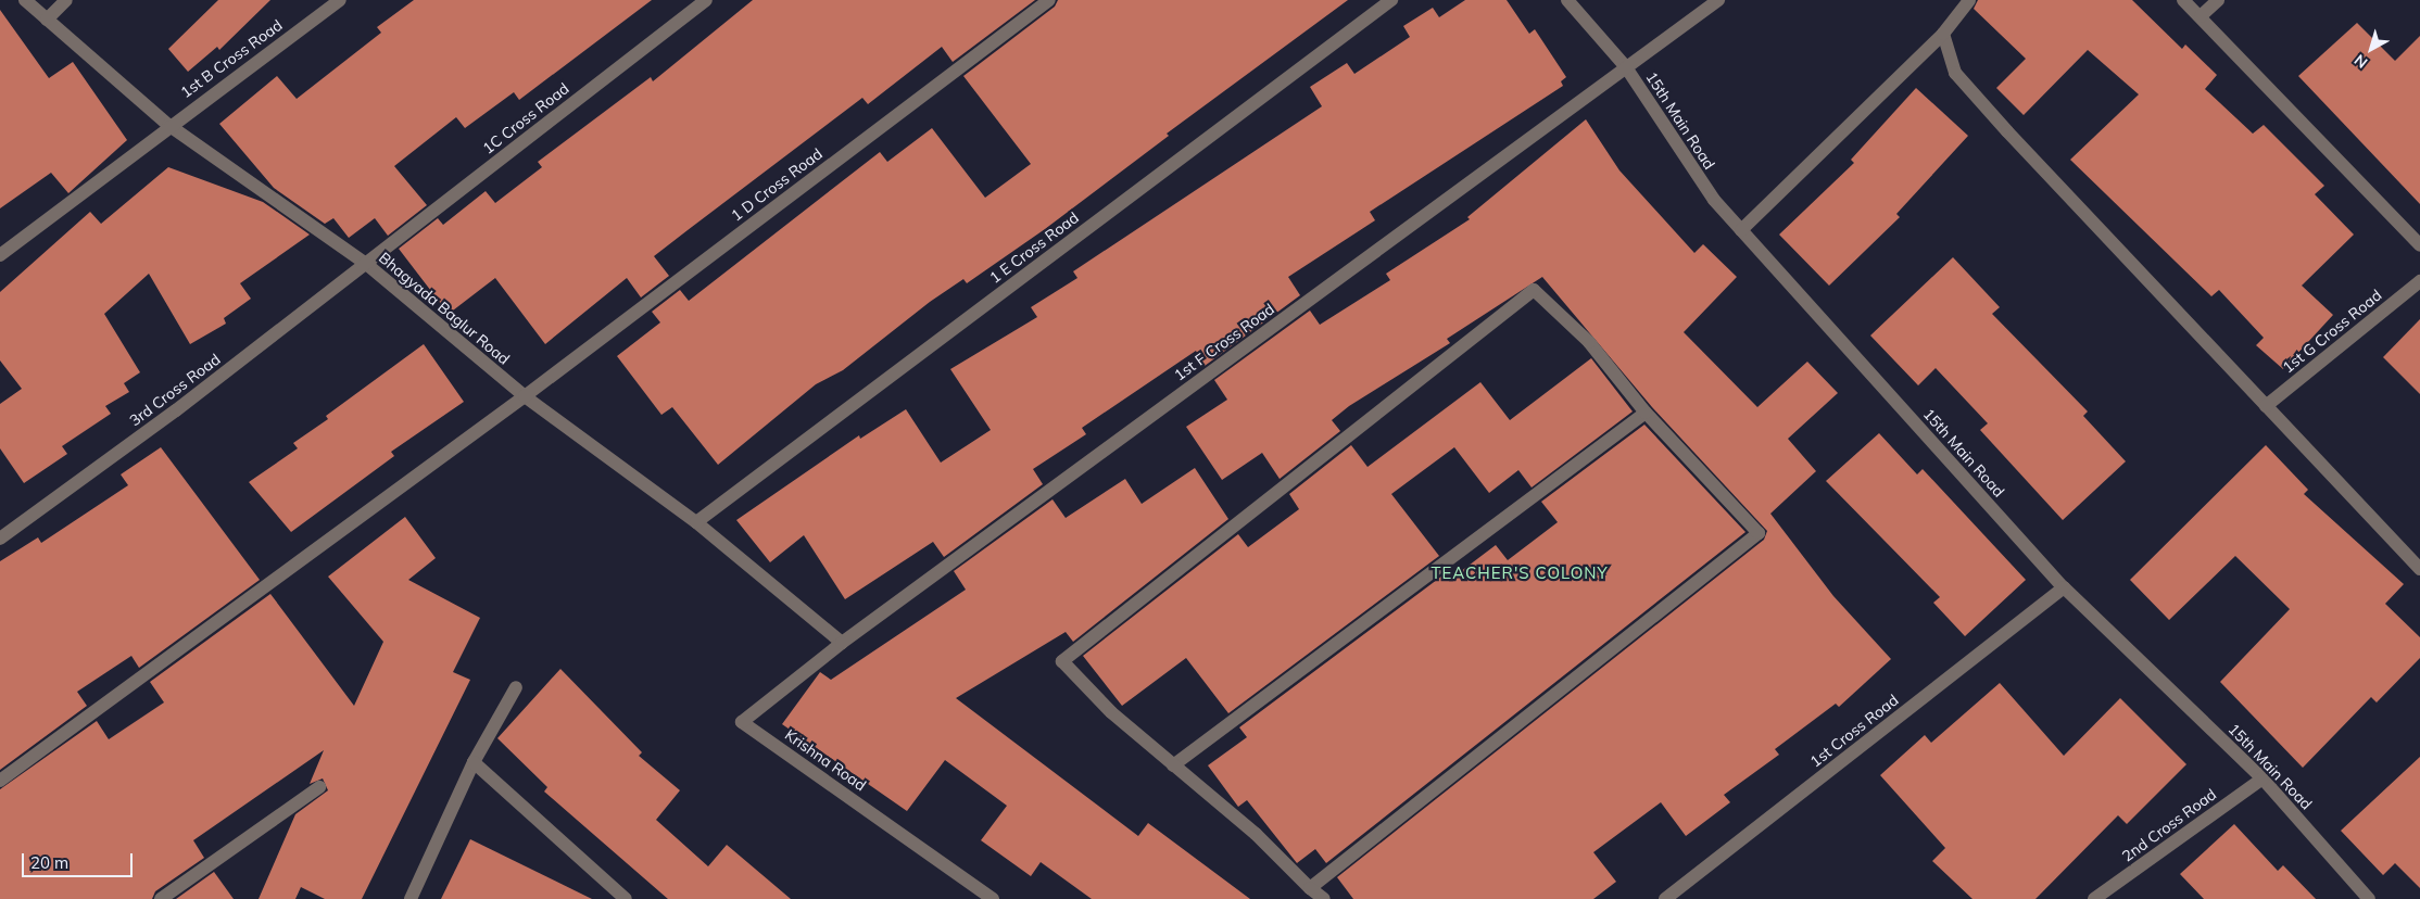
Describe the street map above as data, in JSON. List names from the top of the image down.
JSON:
{
  "streets": {
    "street": [
      "1st B Cross Road",
      "1C Cross Road",
      "15th Main Road",
      "1 D Cross Road",
      "1 E Cross Road",
      "Bhagyada Baglur Road",
      "1st G Cross Road",
      "1st F Cross Road",
      "3rd Cross Road",
      "1st Cross Road",
      "Krishna Road",
      "2nd Cross Road"
    ]
  },
  "crossings": [
    ["1st B Cross Road", "Bhagyada Baglur Road"],
    ["1C Cross Road", "Bhagyada Baglur Road"],
    ["1C Cross Road", "3rd Cross Road"],
    ["15th Main Road", "1st F Cross Road"],
    ["15th Main Road", "1st Cross Road"],
    ["15th Main Road", "2nd Cross Road"],
    ["1 D Cross Road", "Bhagyada Baglur Road"],
    ["1 E Cross Road", "Bhagyada Baglur Road"],
    ["Bhagyada Baglur Road", "1st F Cross Road"],
    ["Bhagyada Baglur Road", "3rd Cross Road"],
    ["Bhagyada Baglur Road", "Krishna Road"],
    ["1st F Cross Road", "Krishna Road"]
  ],
  "districts": ["TEACHER'S COLONY"],
  "scale_bar": "20 m",
  "north": "bottom left"
}
